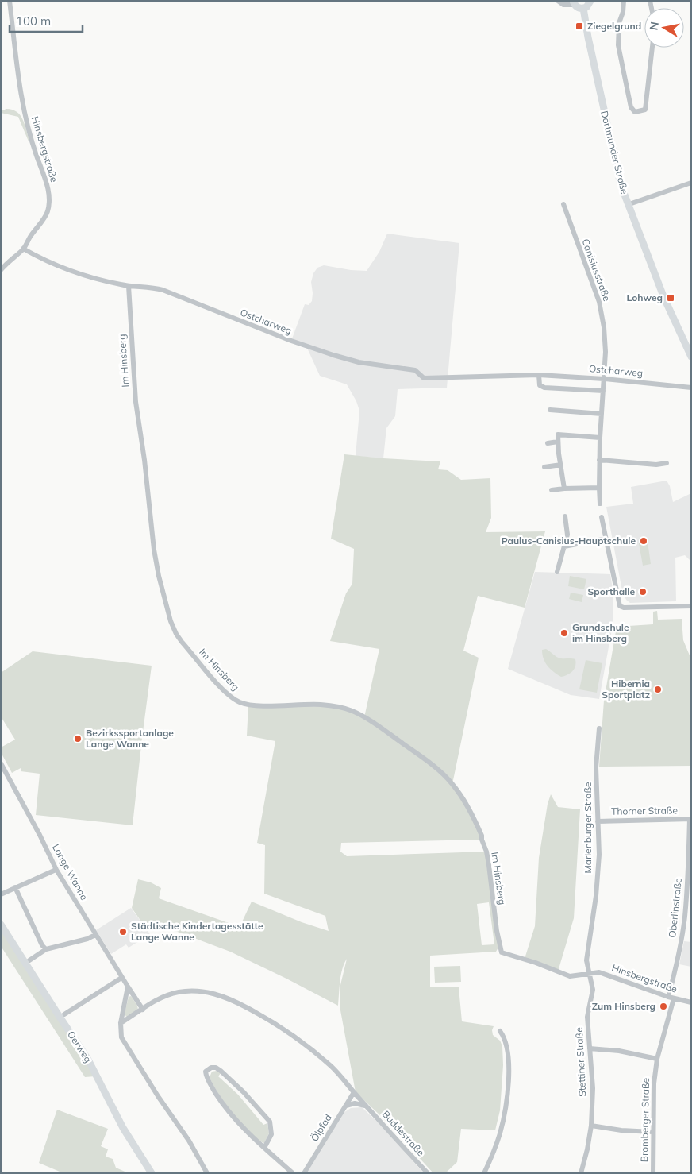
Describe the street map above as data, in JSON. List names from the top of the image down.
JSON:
{
  "streets": {
    "main road": ["Dortmunder Straße", "Oerweg"],
    "street": [
      "Hinsbergstraße",
      "Canisiusstraße",
      "Ostcharweg",
      "Im Hinsberg",
      "Thorner Straße",
      "Marienburger Straße",
      "Lange Wanne",
      "Oberlinstraße",
      "Stettiner Straße",
      "Bromberger Straße",
      "Ölpfad",
      "Buddestraße"
    ]
  },
  "crossings": [
    ["Hinsbergstraße", "Ostcharweg"],
    ["Hinsbergstraße", "Im Hinsberg"],
    ["Hinsbergstraße", "Marienburger Straße"],
    ["Hinsbergstraße", "Oberlinstraße"],
    ["Hinsbergstraße", "Stettiner Straße"],
    ["Hinsbergstraße", "Bromberger Straße"],
    ["Canisiusstraße", "Ostcharweg"],
    ["Ostcharweg", "Im Hinsberg"],
    ["Thorner Straße", "Marienburger Straße"],
    ["Thorner Straße", "Oberlinstraße"],
    ["Marienburger Straße", "Stettiner Straße"],
    ["Lange Wanne", "Buddestraße"],
    ["Oberlinstraße", "Bromberger Straße"],
    ["Ölpfad", "Buddestraße"]
  ],
  "places": {
    "transit": ["Ziegelgrund", "Lohweg"],
    "other": [
      "Paulus-Canisius-Hauptschule",
      "Sporthalle",
      "Grundschule im Hinsberg",
      "Hibernia Sportplatz",
      "Bezirkssportanlage Lange Wanne",
      "Städtische Kindertagesstätte Lange Wanne",
      "Zum Hinsberg"
    ]
  },
  "scale_bar": "100 m",
  "north": "left"
}
